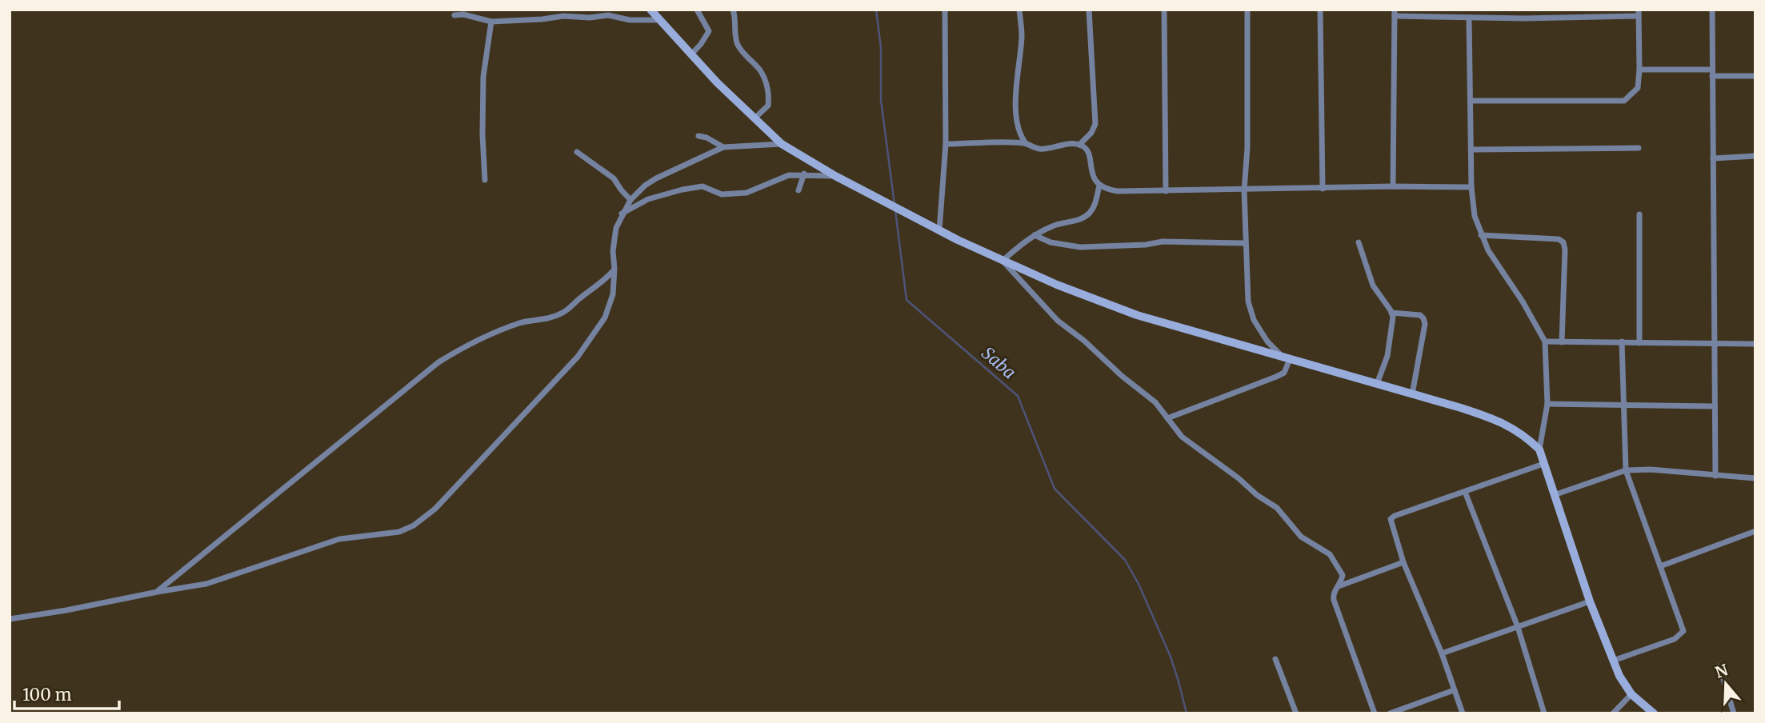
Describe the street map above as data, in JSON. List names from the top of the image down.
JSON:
{
  "water": ["Saba"],
  "scale_bar": "100 m",
  "north": "top"
}
